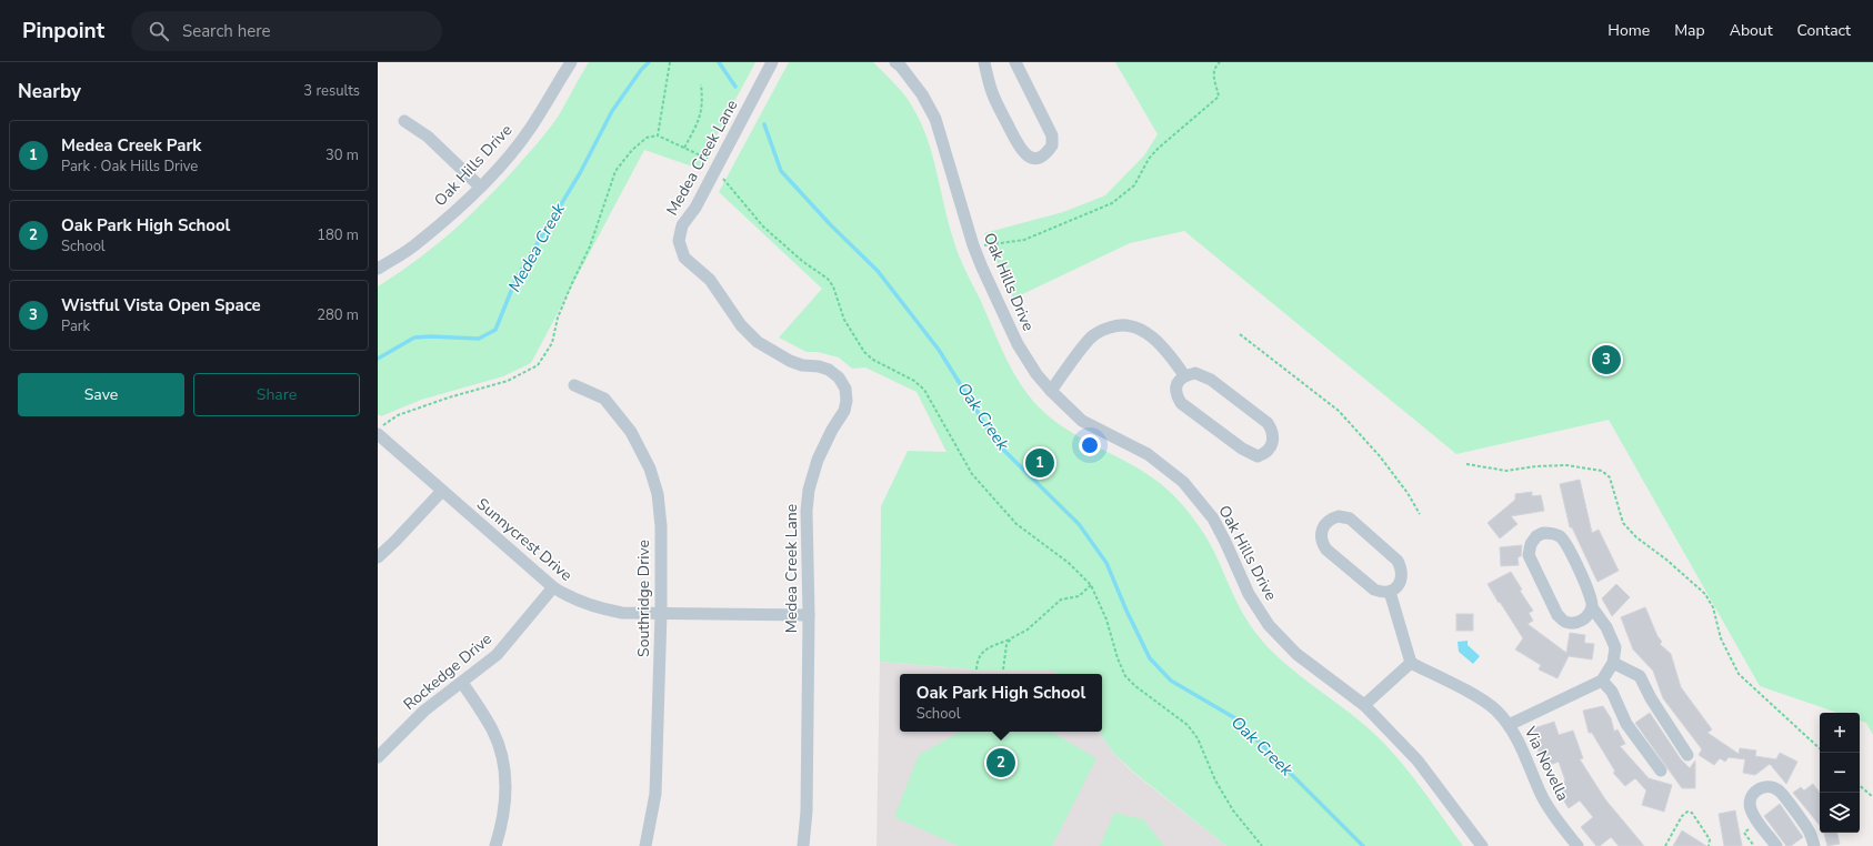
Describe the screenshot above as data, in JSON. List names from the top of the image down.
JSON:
{
  "streets": {
    "street": [
      "Medea Creek Lane",
      "Oak Hills Drive",
      "Sunnycrest Drive",
      "Southridge Drive",
      "Rockedge Drive",
      "Via Novella"
    ]
  },
  "crossings": [
    ["Medea Creek Lane", "Sunnycrest Drive"],
    ["Sunnycrest Drive", "Southridge Drive"],
    ["Sunnycrest Drive", "Rockedge Drive"]
  ],
  "water": ["Medea Creek", "Oak Creek"],
  "page": {
    "header": "Pinpoint",
    "search": "Search here",
    "nav": [
      "Home",
      "Map",
      "About",
      "Contact"
    ],
    "heading": ["Nearby", "3 results"],
    "list": [
      {
        "mark": "1",
        "name": "Medea Creek Park",
        "note": "Park · Oak Hills Drive",
        "value": "30 m"
      },
      {
        "mark": "2",
        "name": "Oak Park High School",
        "note": "School",
        "value": "180 m"
      },
      {
        "mark": "3",
        "name": "Wistful Vista Open Space",
        "note": "Park",
        "value": "280 m"
      }
    ],
    "pins": ["3", "1", "2"],
    "buttons": ["Save", "Share"],
    "popup": ["Oak Park High School", "School"],
    "map_buttons": ["+", "−"]
  }
}
